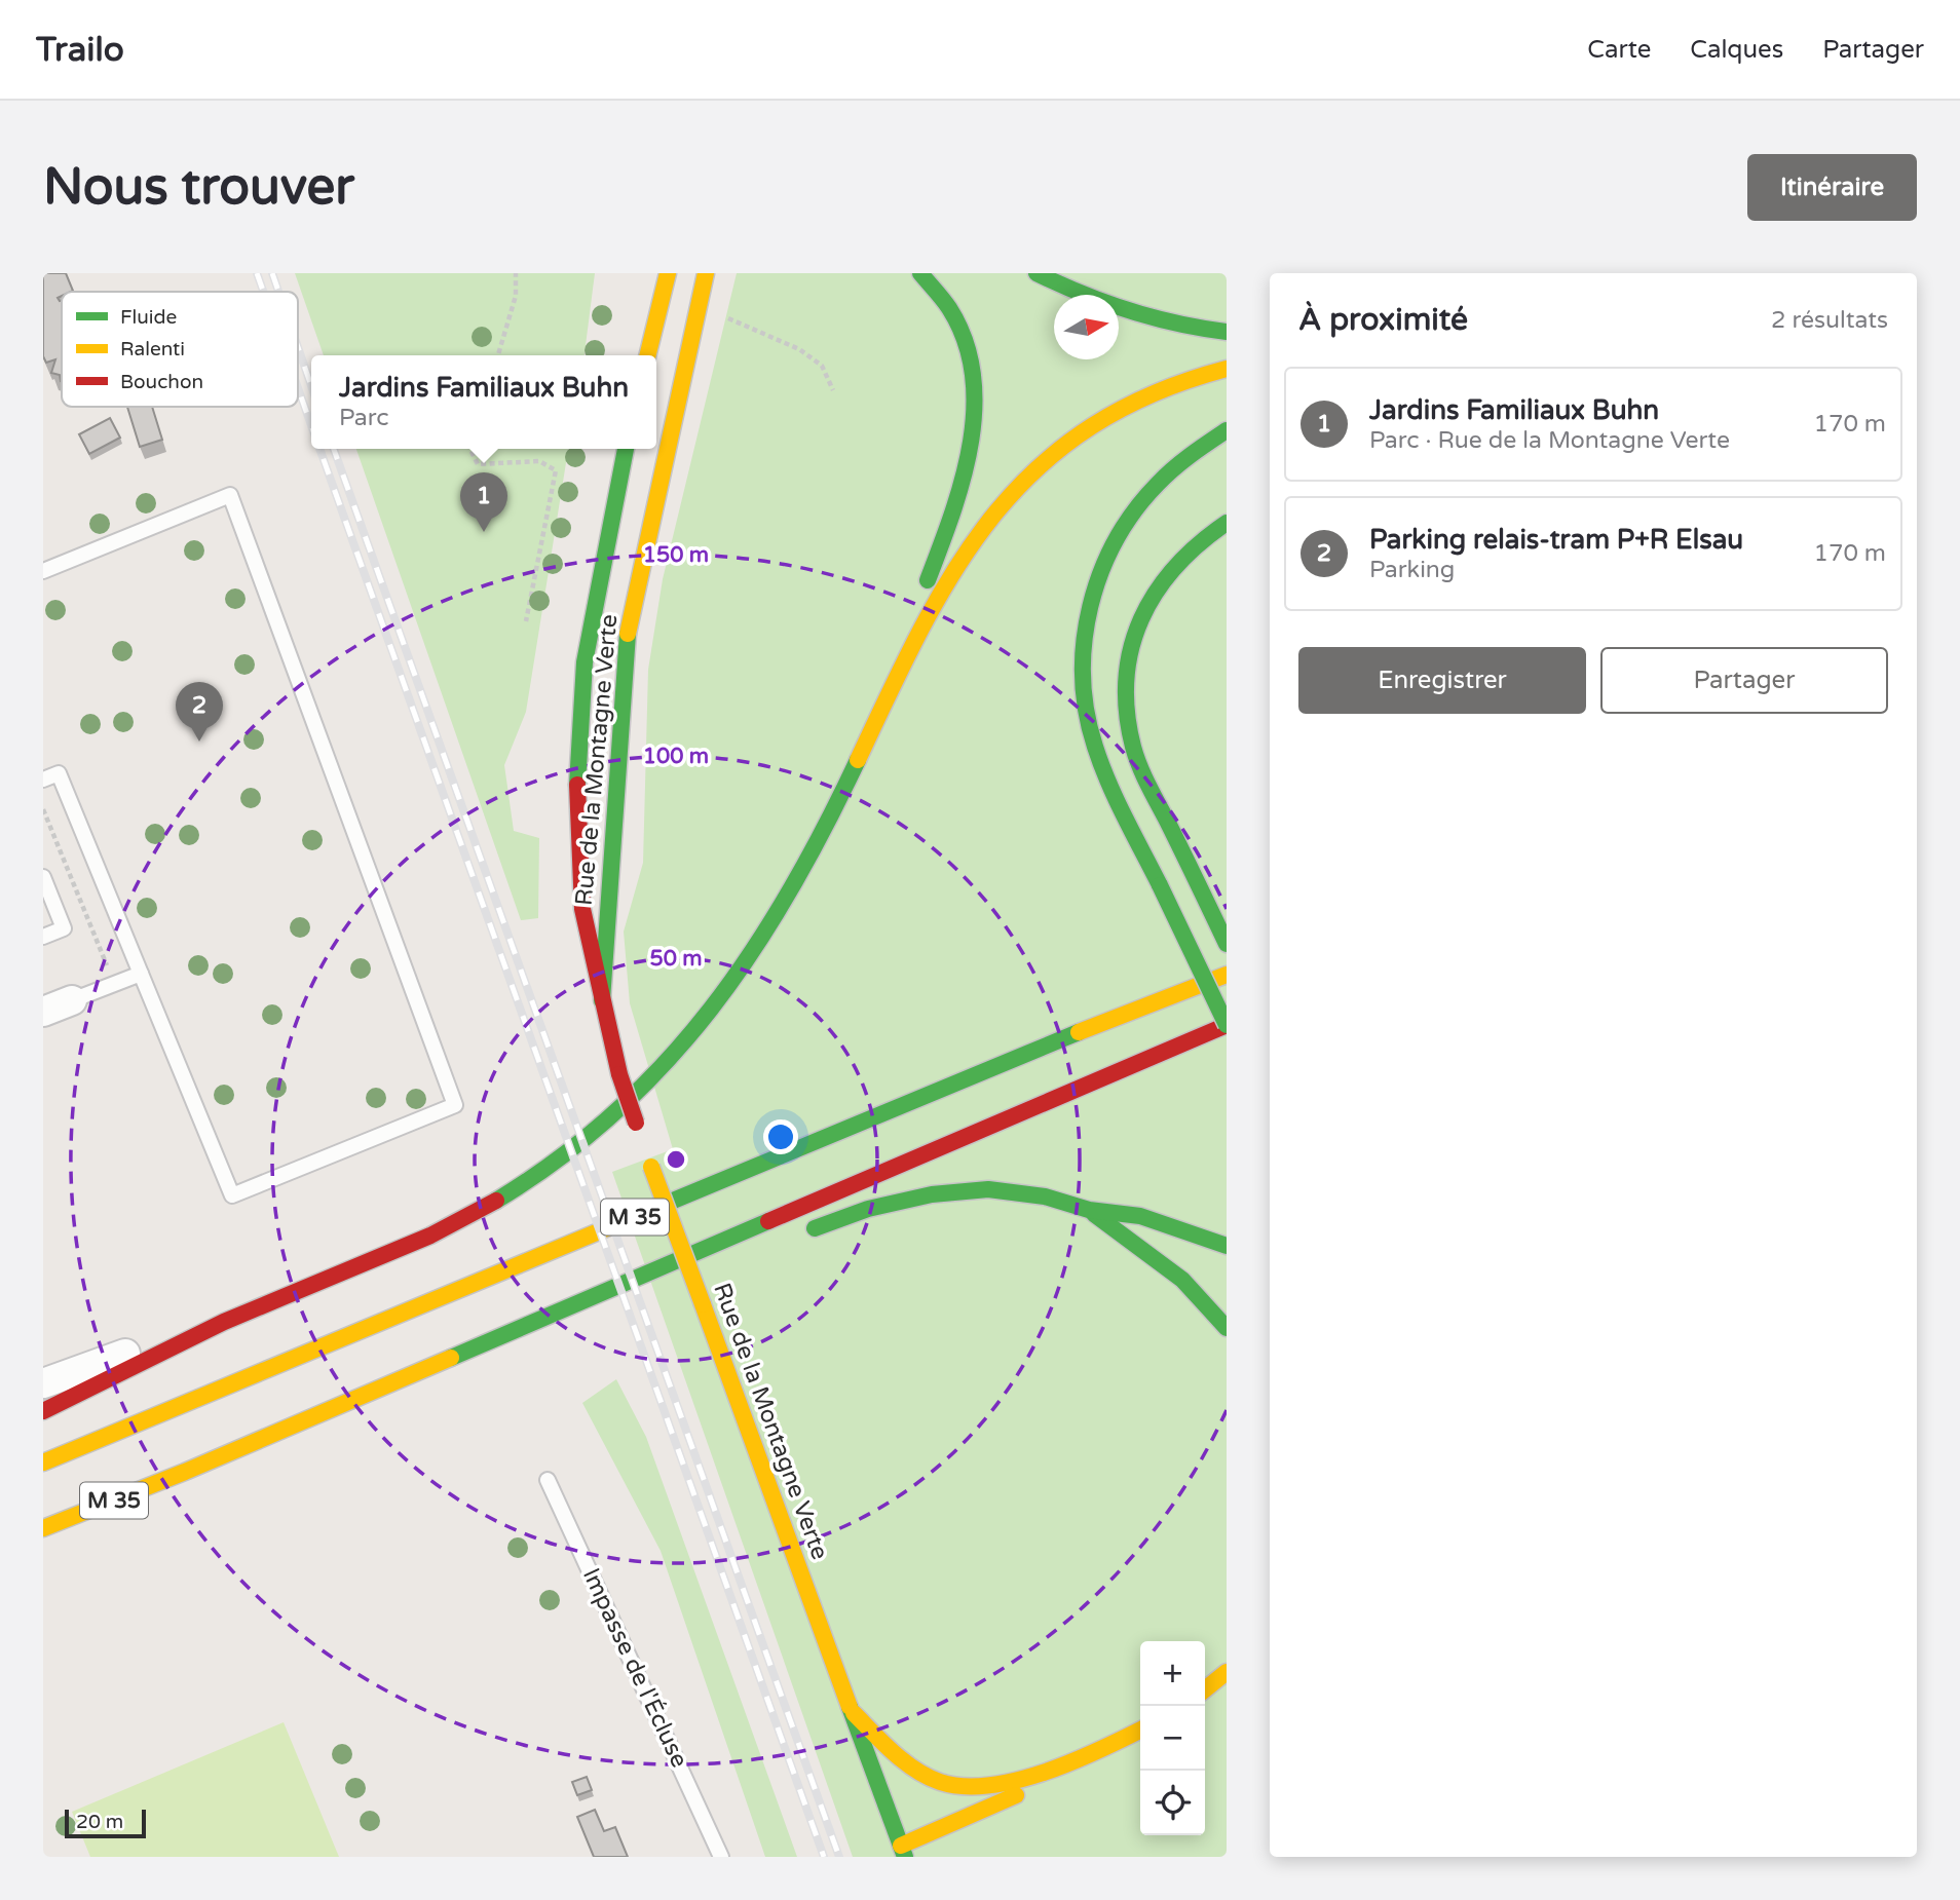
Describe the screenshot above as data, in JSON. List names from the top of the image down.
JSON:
{
  "streets": {
    "main road": ["Rue de la Montagne Verte", "M 35"],
    "lane": ["Impasse de l'Écluse"]
  },
  "legend": ["Fluide", "Ralenti", "Bouchon"],
  "scale_bar": "20 m",
  "north": "right",
  "page": {
    "header": "Trailo",
    "nav": ["Carte", "Calques", "Partager"],
    "buttons": [
      "Itinéraire",
      ["Enregistrer", "Partager"]
    ],
    "title": "Nous trouver",
    "heading": ["À proximité", "2 résultats"],
    "popup": ["Jardins Familiaux Buhn", "Parc"],
    "list": [
      {
        "mark": "1",
        "name": "Jardins Familiaux Buhn",
        "note": "Parc · Rue de la Montagne Verte",
        "value": "170 m"
      },
      {
        "mark": "2",
        "name": "Parking relais-tram P+R Elsau",
        "note": "Parking",
        "value": "170 m"
      }
    ],
    "pins": ["1", "2"],
    "map_buttons": ["+", "−"],
    "scale": "20 m"
  },
  "rings": ["150 m", "100 m", "50 m"]
}
